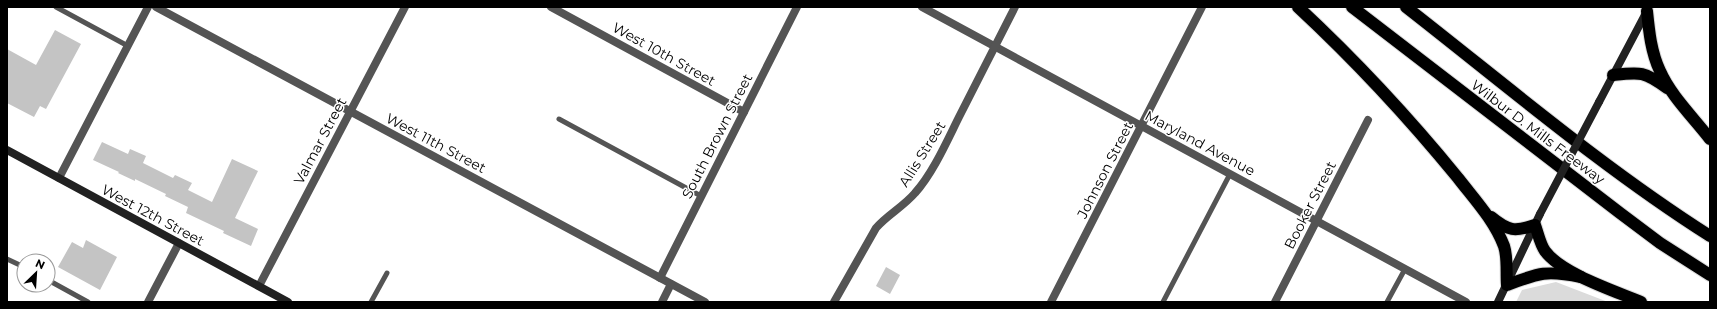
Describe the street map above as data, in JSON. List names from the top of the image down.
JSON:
{
  "streets": {
    "highway": ["Wilbur D. Mills Freeway"],
    "main road": ["West 12th Street"],
    "street": [
      "West 10th Street",
      "South Brown Street",
      "Valmar Street",
      "West 11th Street",
      "Maryland Avenue",
      "Allis Street",
      "Johnson Street",
      "Booker Street"
    ]
  },
  "crossings": [
    ["West 10th Street", "South Brown Street"],
    ["South Brown Street", "West 11th Street"],
    ["Valmar Street", "West 11th Street"],
    ["Valmar Street", "West 12th Street"],
    ["Maryland Avenue", "Allis Street"],
    ["Maryland Avenue", "Johnson Street"],
    ["Maryland Avenue", "Booker Street"]
  ],
  "north": "top right"
}
